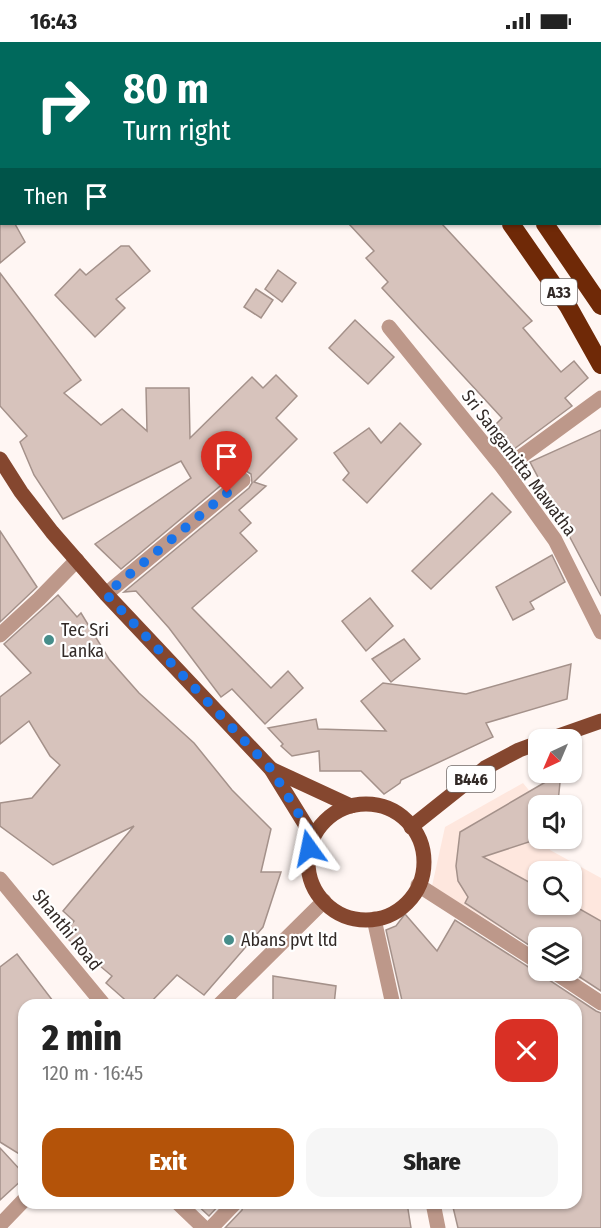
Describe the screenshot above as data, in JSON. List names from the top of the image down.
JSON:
{
  "streets": {
    "highway": ["A33"],
    "main road": ["B446"],
    "street": ["Sri Sangamitta Mawatha", "Shanthi Road"]
  },
  "places": ["Tec Sri Lanka", "Abans pvt ltd"],
  "north": "bottom left",
  "page": {
    "status": "16:43",
    "turn": ["80 m", "Turn right"],
    "then": "Then",
    "heading": ["2 min", "120 m · 16:45"],
    "buttons": ["Exit", "Share"]
  }
}
